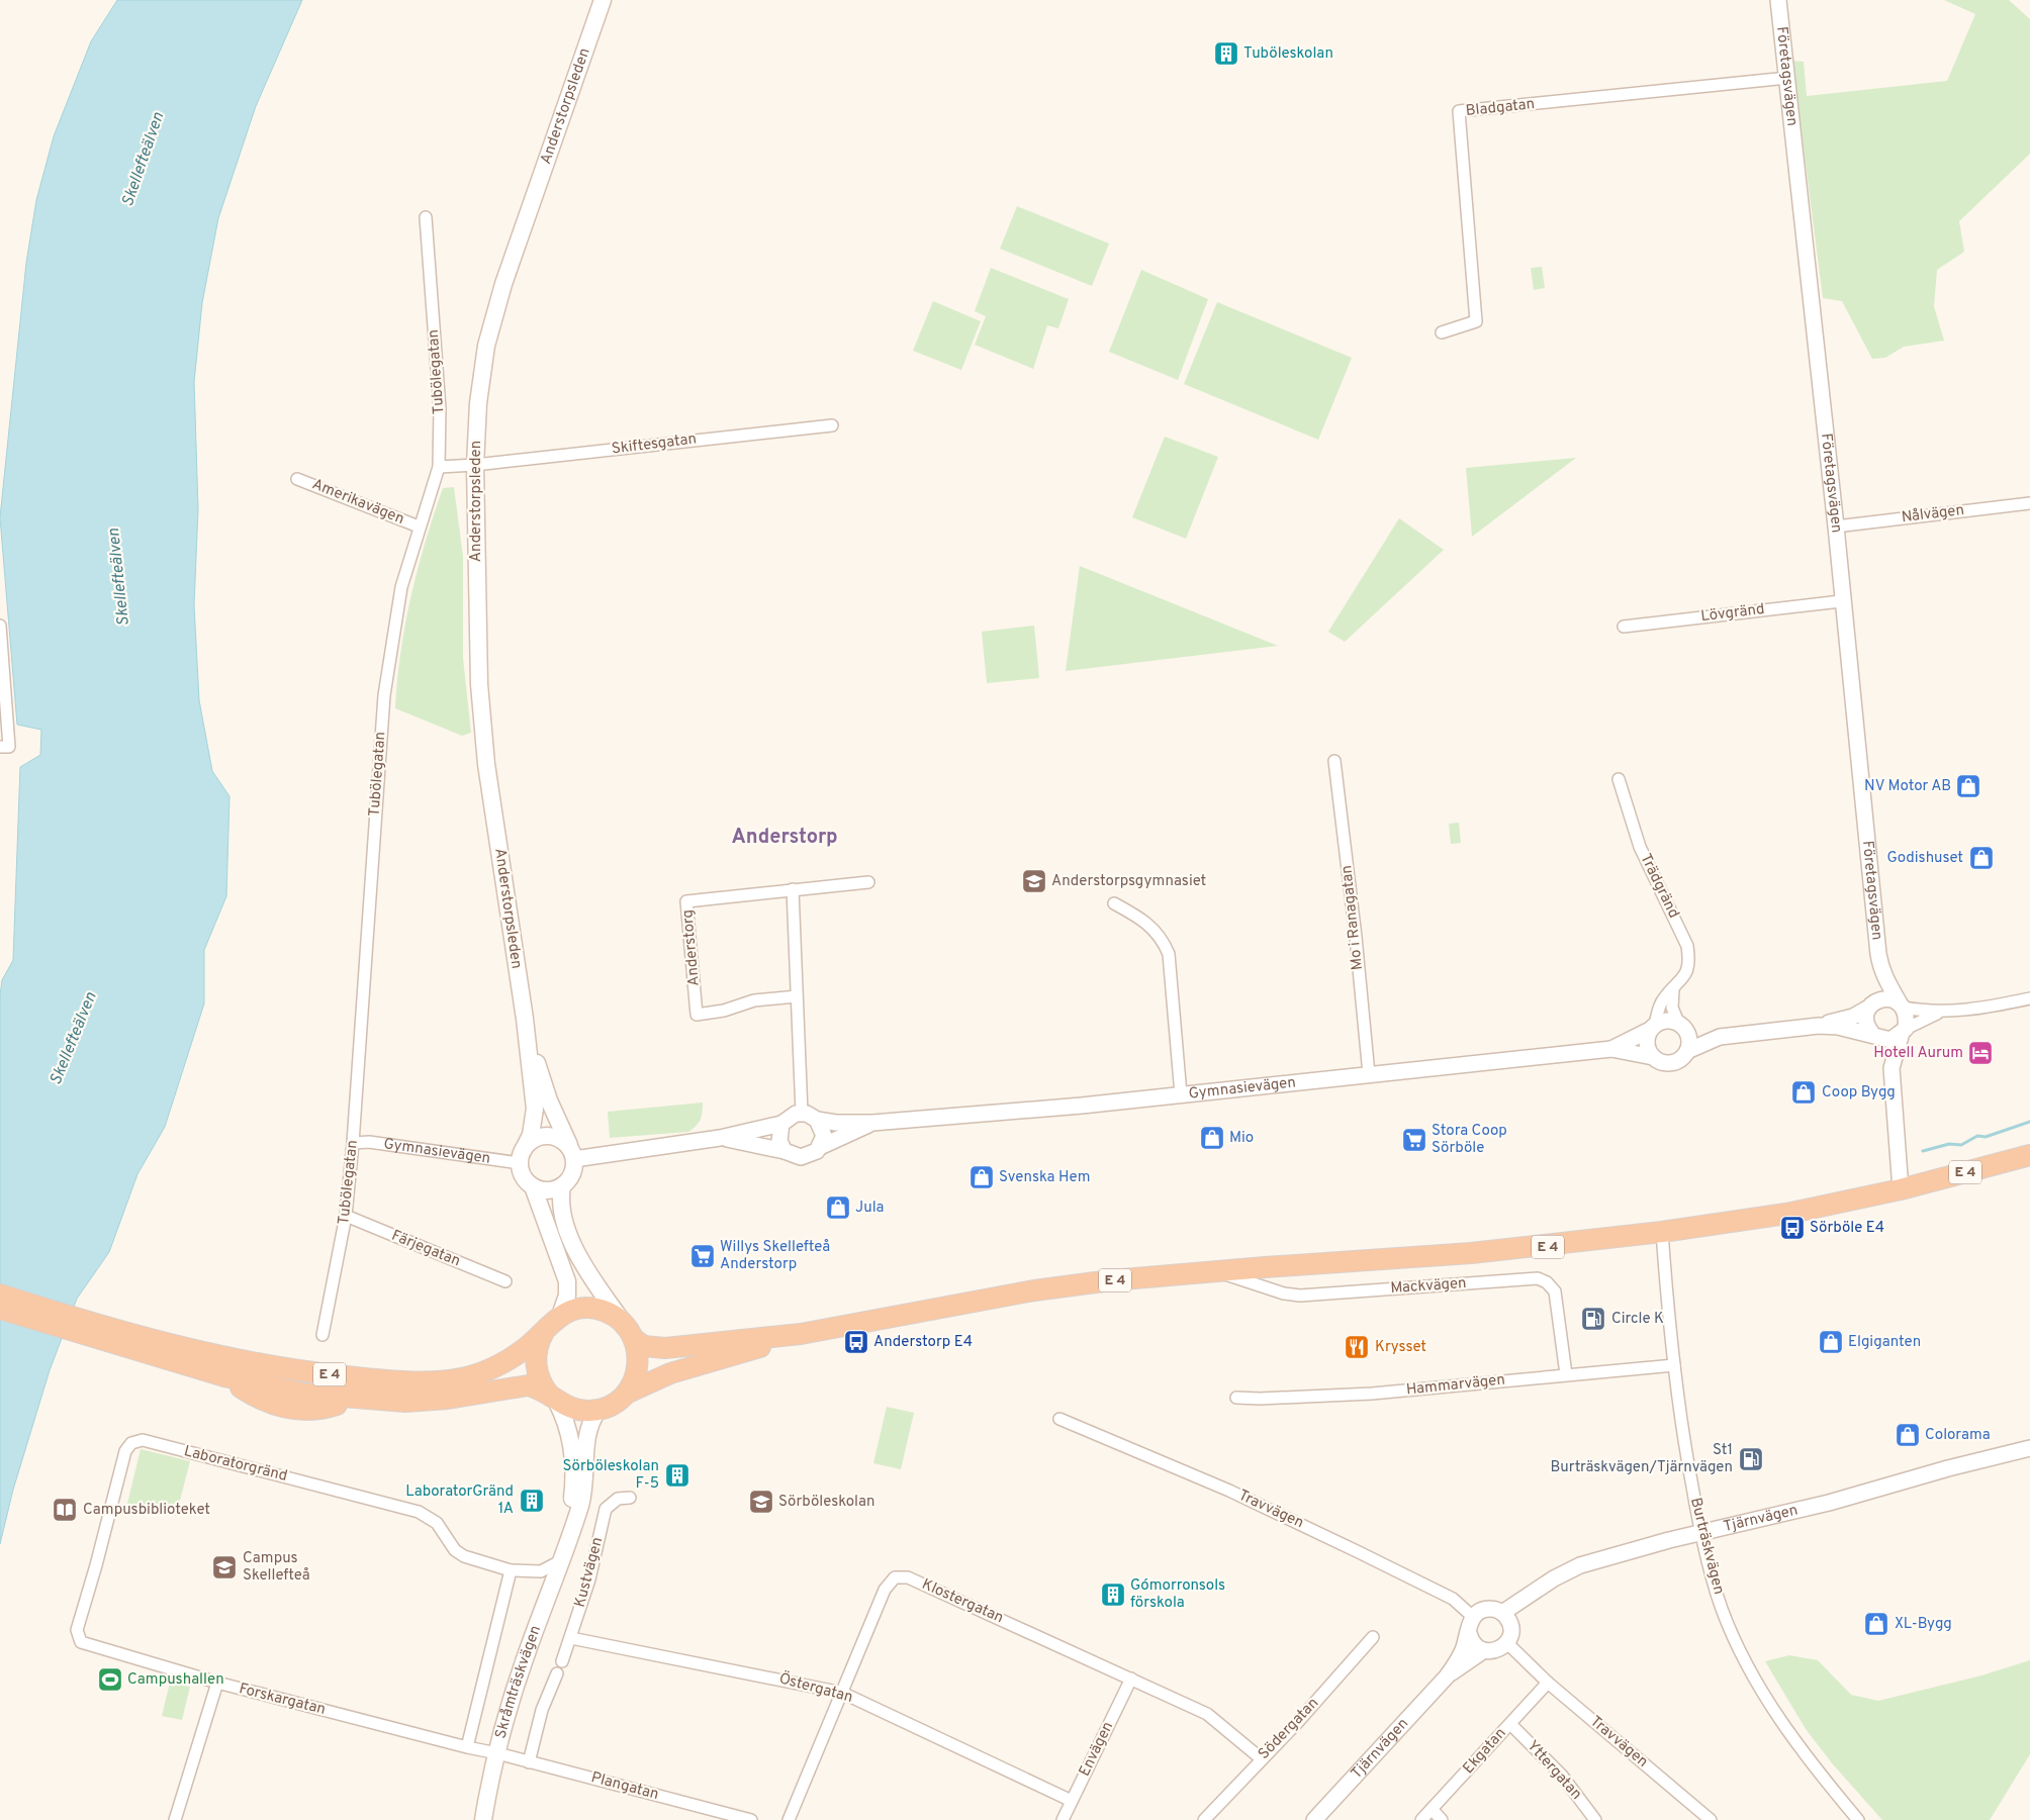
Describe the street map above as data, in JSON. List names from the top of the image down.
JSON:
{
  "streets": {
    "highway": ["E 4"],
    "main road": ["Anderstorpsleden", "Skråmträskvägen"],
    "street": [
      "Företagsvägen",
      "Bladgatan",
      "Tubölegatan",
      "Skiftesgatan",
      "Amerikavägen",
      "Nålvägen",
      "Lövgränd",
      "Trädgränd",
      "Mo i Ranagatan",
      "Anderstorg",
      "Gymnasievägen",
      "Färjegatan",
      "Mackvägen",
      "Hammarvägen",
      "Laboratorgränd",
      "Travvägen",
      "Tjärnvägen",
      "Burträskvägen",
      "Kustvägen",
      "Klostergatan",
      "Östergatan",
      "Forskargatan",
      "Södergatan",
      "Envägen",
      "Ekgatan",
      "Yttergatan",
      "Plangatan"
    ]
  },
  "crossings": [
    ["Företagsvägen", "Bladgatan"],
    ["Företagsvägen", "Nålvägen"],
    ["Företagsvägen", "Lövgränd"],
    ["Anderstorpsleden", "Skiftesgatan"],
    ["Anderstorpsleden", "Gymnasievägen"],
    ["Tubölegatan", "Skiftesgatan"],
    ["Tubölegatan", "Amerikavägen"],
    ["Tubölegatan", "Gymnasievägen"],
    ["Tubölegatan", "Färjegatan"],
    ["Trädgränd", "Gymnasievägen"],
    ["Mo i Ranagatan", "Gymnasievägen"],
    ["E 4", "Mackvägen"],
    ["E 4", "Burträskvägen"],
    ["E 4", "Skråmträskvägen"],
    ["Mackvägen", "Hammarvägen"],
    ["Hammarvägen", "Burträskvägen"],
    ["Laboratorgränd", "Skråmträskvägen"],
    ["Laboratorgränd", "Forskargatan"],
    ["Travvägen", "Tjärnvägen"],
    ["Travvägen", "Ekgatan"],
    ["Tjärnvägen", "Burträskvägen"],
    ["Kustvägen", "Östergatan"],
    ["Klostergatan", "Östergatan"],
    ["Klostergatan", "Södergatan"],
    ["Klostergatan", "Envägen"],
    ["Skråmträskvägen", "Forskargatan"],
    ["Skråmträskvägen", "Plangatan"],
    ["Östergatan", "Envägen"],
    ["Forskargatan", "Plangatan"],
    ["Ekgatan", "Yttergatan"]
  ],
  "districts": ["Anderstorp"],
  "water": ["Skellefteälven"],
  "places": {
    "building": [
      "Tuböleskolan",
      "Sörböleskolan F-5",
      "LaboratorGränd 1A",
      "Gómorronsols förskola"
    ],
    "shop": [
      "NV Motor AB",
      "Godishuset",
      "Coop Bygg",
      "Mio",
      "Svenska Hem",
      "Jula",
      "Elgiganten",
      "Colorama",
      "XL-Bygg"
    ],
    "school or university": ["Anderstorpsgymnasiet", "Sörböleskolan", "Campus Skellefteå"],
    "hotel": ["Hotell Aurum"],
    "supermarket": ["Stora Coop Sörböle", "Willys Skellefteå Anderstorp"],
    "bus stop": ["Sörböle E4", "Anderstorp E4"],
    "fuel station": ["Circle K", "St1 Burträskvägen/Tjärnvägen"],
    "restaurant": ["Krysset"],
    "library": ["Campusbiblioteket"],
    "sports": ["Campushallen"]
  }
}
